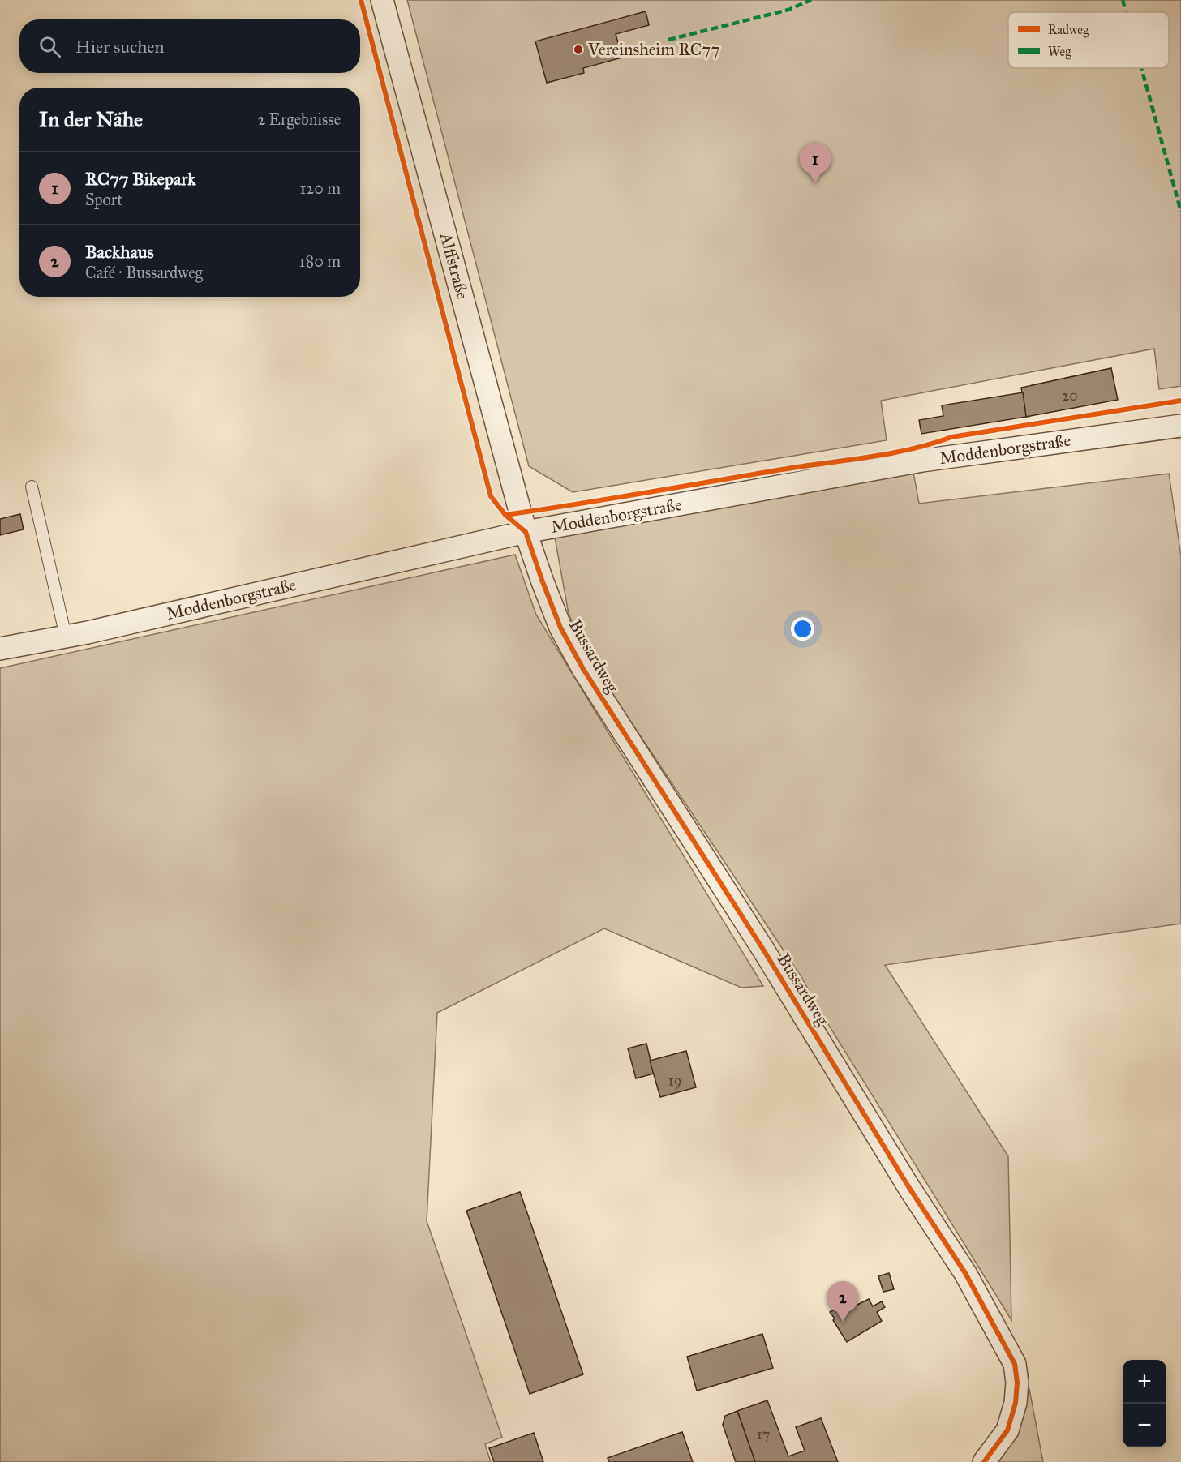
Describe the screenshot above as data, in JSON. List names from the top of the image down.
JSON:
{
  "streets": {
    "street": ["Alffstraße", "Moddenborgstraße", "Bussardweg"]
  },
  "crossings": [
    ["Alffstraße", "Moddenborgstraße"],
    ["Alffstraße", "Bussardweg"],
    ["Moddenborgstraße", "Bussardweg"]
  ],
  "places": ["Vereinsheim RC77"],
  "house_numbers": ["20", "19", "17"],
  "legend": ["Radweg", "Weg"],
  "page": {
    "search": "Hier suchen",
    "heading": ["In der Nähe", "2 Ergebnisse"],
    "pins": ["1", "2"],
    "list": [
      {
        "mark": "1",
        "name": "RC77 Bikepark",
        "note": "Sport",
        "value": "120 m"
      },
      {
        "mark": "2",
        "name": "Backhaus",
        "note": "Café · Bussardweg",
        "value": "180 m"
      }
    ],
    "map_buttons": ["+", "−"]
  }
}
